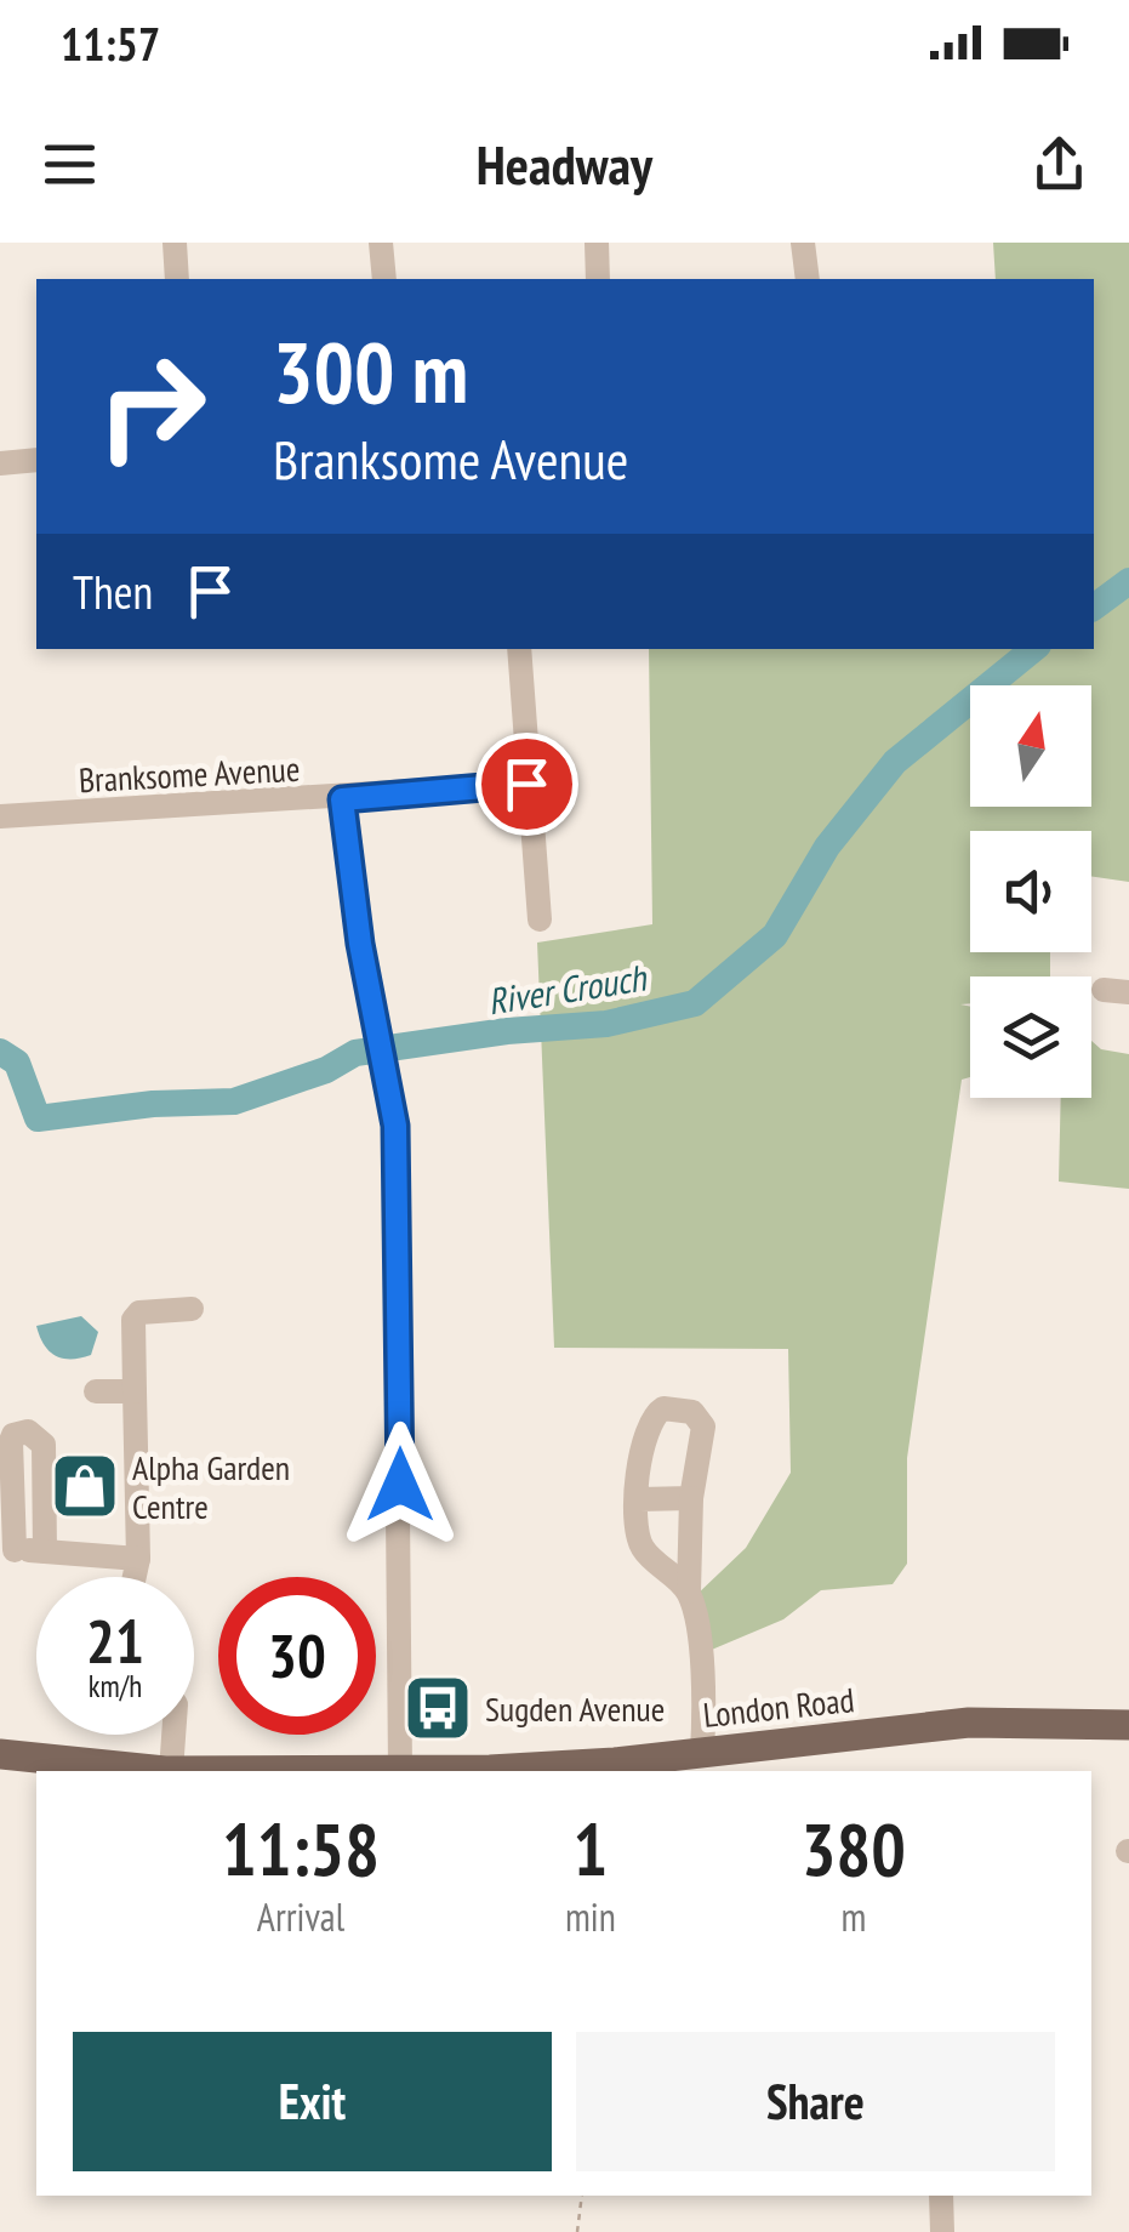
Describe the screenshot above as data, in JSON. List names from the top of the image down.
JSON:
{
  "streets": {
    "main road": ["London Road"],
    "street": ["Branksome Avenue"]
  },
  "water": ["River Crouch"],
  "places": {
    "shop": ["Alpha Garden Centre"],
    "bus stop": ["Sugden Avenue"]
  },
  "north": "top",
  "page": {
    "status": "11:57",
    "header": "Headway",
    "turn": ["300 m", "Branksome Avenue"],
    "then": "Then",
    "speed": "21 km/h",
    "limit": "30",
    "eta": [
      "11:58",
      "Arrival",
      "1",
      "min",
      "380",
      "m"
    ],
    "buttons": ["Exit", "Share"]
  }
}
